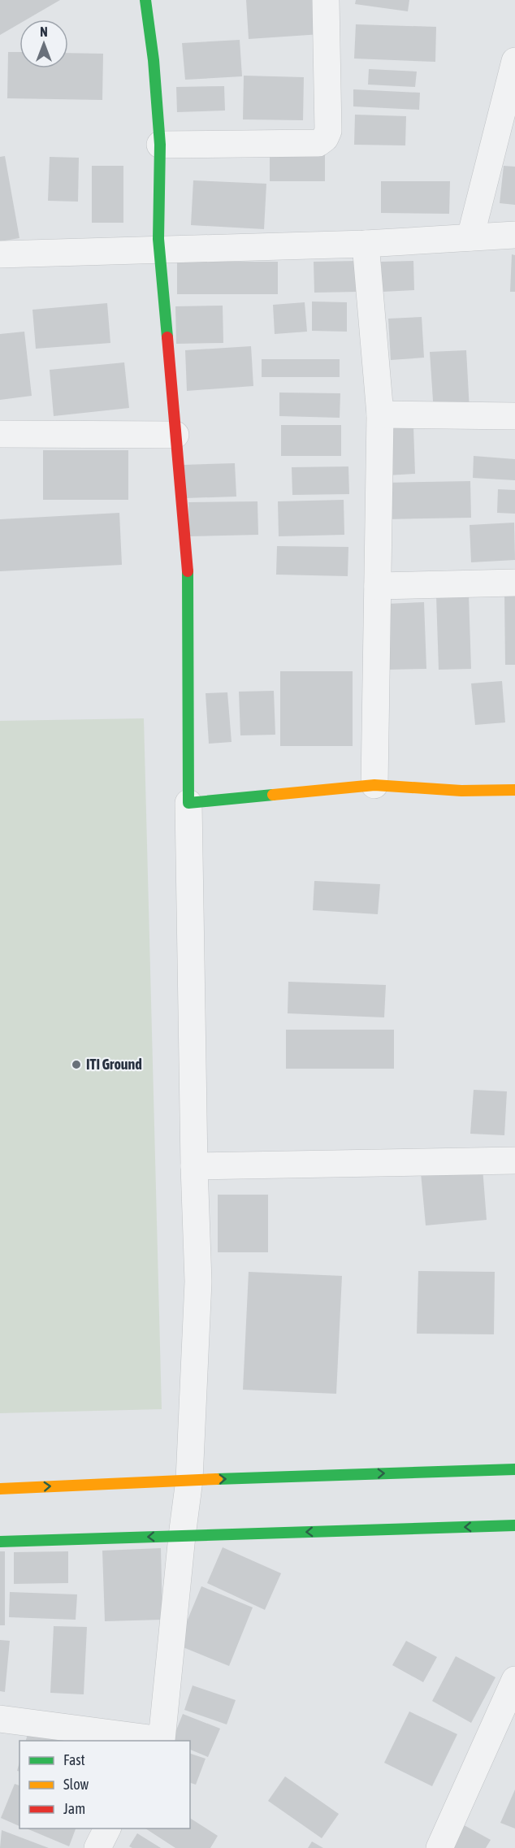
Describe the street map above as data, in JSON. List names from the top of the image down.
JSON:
{
  "places": ["ITI Ground"],
  "legend": ["Fast", "Slow", "Jam"],
  "north": "top"
}
